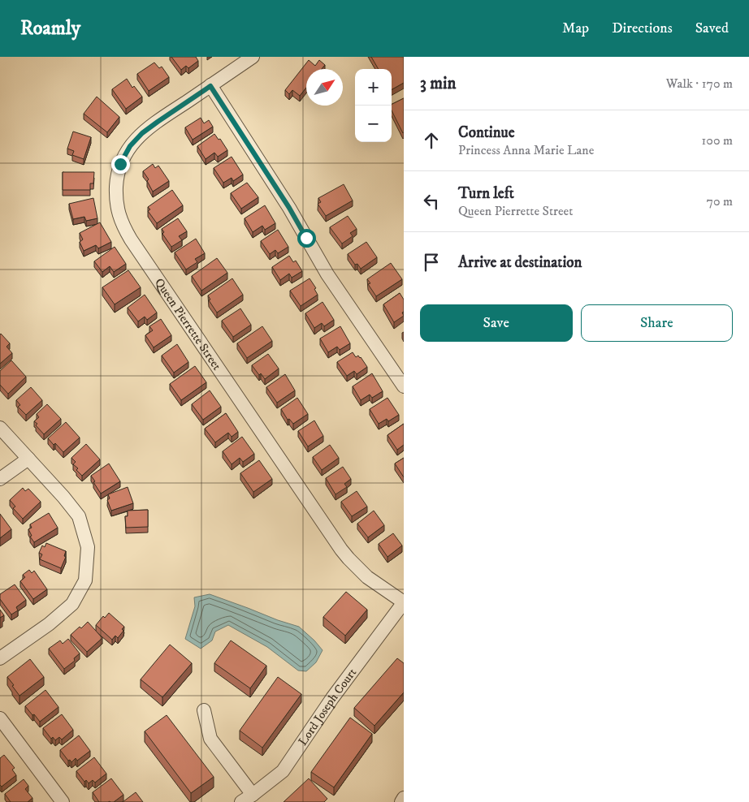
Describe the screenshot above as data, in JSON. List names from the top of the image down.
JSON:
{
  "streets": {
    "street": ["Queen Pierrette Street", "Lord Joseph Court"]
  },
  "crossings": [
    ["Queen Pierrette Street", "Lord Joseph Court"]
  ],
  "north": "top right",
  "page": {
    "header": "Roamly",
    "nav": ["Map", "Directions", "Saved"],
    "heading": ["3 min", "Walk · 170 m"],
    "map_buttons": ["+", "−"],
    "list": [
      ["Continue", "Princess Anna Marie Lane", "100 m"],
      ["Turn left", "Queen Pierrette Street", "70 m"],
      "Arrive at destination"
    ],
    "buttons": ["Save", "Share"]
  }
}
